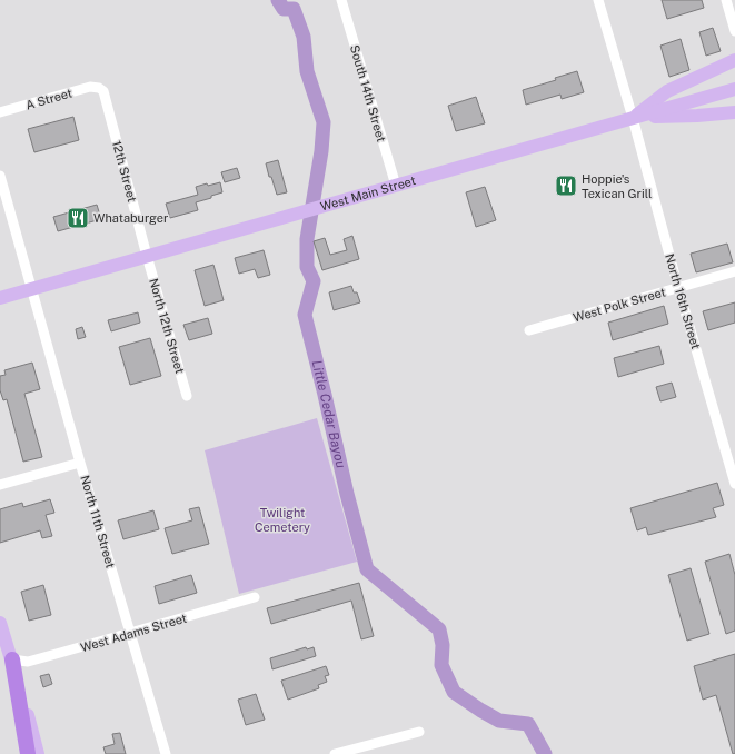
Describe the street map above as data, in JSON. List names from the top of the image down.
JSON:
{
  "streets": {
    "main road": ["West Main Street"],
    "street": [
      "South 14th Street",
      "A Street",
      "12th Street",
      "North 16th Street",
      "West Polk Street",
      "North 12th Street",
      "North 11th Street",
      "West Adams Street"
    ]
  },
  "crossings": [
    ["South 14th Street", "West Main Street"],
    ["A Street", "12th Street"],
    ["12th Street", "West Main Street"],
    ["12th Street", "North 12th Street"],
    ["West Main Street", "North 16th Street"],
    ["West Main Street", "North 12th Street"],
    ["West Main Street", "North 11th Street"],
    ["North 16th Street", "West Polk Street"],
    ["North 11th Street", "West Adams Street"]
  ],
  "water": ["Little Cedar Bayou"],
  "parks": ["Twilight Cemetery"],
  "places": {
    "restaurant": ["Hoppie's Texican Grill", "Whataburger"]
  }
}
